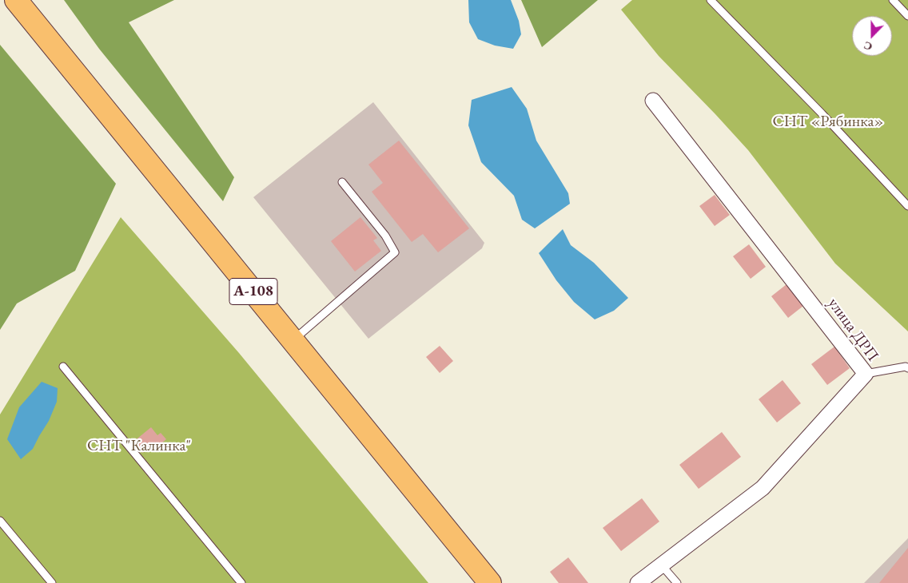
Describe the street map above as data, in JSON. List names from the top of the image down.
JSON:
{
  "streets": {
    "highway": ["А-108"],
    "street": ["улица ДРП"]
  },
  "parks": ["СНТ «Рябинка»", "СНТ \"Калинка\""],
  "north": "bottom"
}
